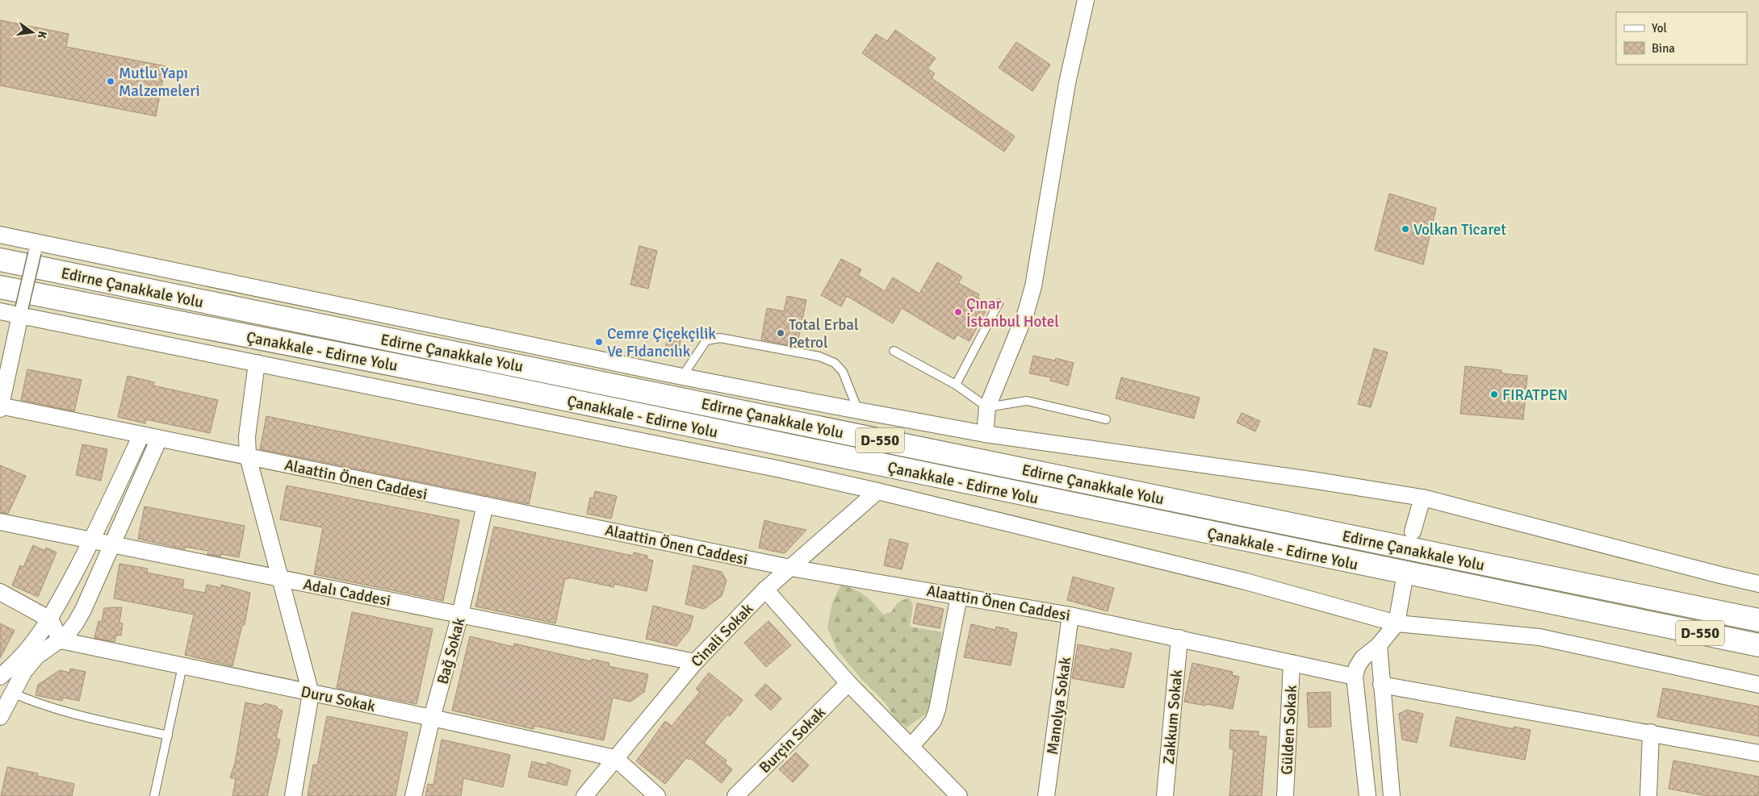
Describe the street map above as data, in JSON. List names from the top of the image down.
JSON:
{
  "streets": {
    "highway": ["Edirne Çanakkale Yolu", "Çanakkale - Edirne Yolu", "D-550"],
    "street": [
      "Alaattin Önen Caddesi",
      "Adalı Caddesi",
      "Cinali Sokak",
      "Bağ Sokak",
      "Duru Sokak",
      "Manolya Sokak",
      "Zakkum Sokak",
      "Gülden Sokak",
      "Burçin Sokak"
    ]
  },
  "crossings": [
    ["Alaattin Önen Caddesi", "Cinali Sokak"],
    ["Alaattin Önen Caddesi", "Bağ Sokak"],
    ["Alaattin Önen Caddesi", "Manolya Sokak"],
    ["Alaattin Önen Caddesi", "Zakkum Sokak"],
    ["Alaattin Önen Caddesi", "Gülden Sokak"],
    ["Adalı Caddesi", "Cinali Sokak"],
    ["Adalı Caddesi", "Bağ Sokak"],
    ["Cinali Sokak", "Duru Sokak"],
    ["Bağ Sokak", "Duru Sokak"]
  ],
  "places": [
    "Mutlu Yapı Malzemeleri",
    "Volkan Ticaret",
    "Çınar İstanbul Hotel",
    "Total Erbal Petrol",
    "Cemre Çiçekçilik Ve Fidancılık",
    "FIRATPEN"
  ],
  "legend": ["Yol", "Bina"],
  "north": "right"
}
